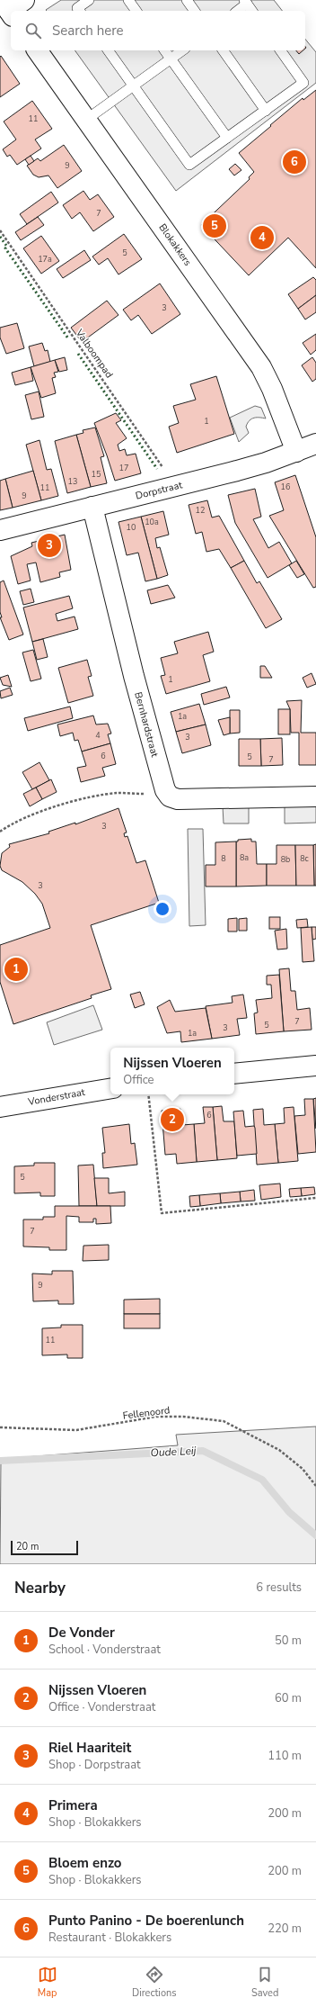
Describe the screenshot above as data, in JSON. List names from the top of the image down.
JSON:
{
  "streets": {
    "street": [
      "Blokakkers",
      "Dorpstraat",
      "Bernhardstraat",
      "Vonderstraat"
    ],
    "path": ["Valboompad", "Fellenoord"]
  },
  "crossings": [
    ["Blokakkers", "Dorpstraat"],
    ["Valboompad", "Dorpstraat"],
    ["Dorpstraat", "Bernhardstraat"]
  ],
  "water": ["Oude Leij"],
  "house_numbers": [
    "11",
    "9",
    "7",
    "5",
    "17a",
    "3",
    "1",
    "17",
    "15",
    "13",
    "16",
    "11",
    "9",
    "12",
    "10a",
    "10",
    "1",
    "1a",
    "4",
    "3",
    "6",
    "5",
    "7",
    "3",
    "8a",
    "8",
    "8c",
    "8b",
    "3",
    "7",
    "5",
    "3",
    "1a",
    "6",
    "5",
    "7",
    "9",
    "11"
  ],
  "scale_bar": "20 m",
  "page": {
    "search": "Search here",
    "pins": [
      "6",
      "5",
      "4",
      "3",
      "1",
      "2"
    ],
    "popup": ["Nijssen Vloeren", "Office"],
    "scale": "20 m",
    "heading": ["Nearby", "6 results"],
    "list": [
      {
        "mark": "1",
        "name": "De Vonder",
        "note": "School · Vonderstraat",
        "value": "50 m"
      },
      {
        "mark": "2",
        "name": "Nijssen Vloeren",
        "note": "Office · Vonderstraat",
        "value": "60 m"
      },
      {
        "mark": "3",
        "name": "Riel Haariteit",
        "note": "Shop · Dorpstraat",
        "value": "110 m"
      },
      {
        "mark": "4",
        "name": "Primera",
        "note": "Shop · Blokakkers",
        "value": "200 m"
      },
      {
        "mark": "5",
        "name": "Bloem enzo",
        "note": "Shop · Blokakkers",
        "value": "200 m"
      },
      {
        "mark": "6",
        "name": "Punto Panino - De boerenlunch",
        "note": "Restaurant · Blokakkers",
        "value": "220 m"
      }
    ],
    "nav": ["Map", "Directions", "Saved"]
  }
}
